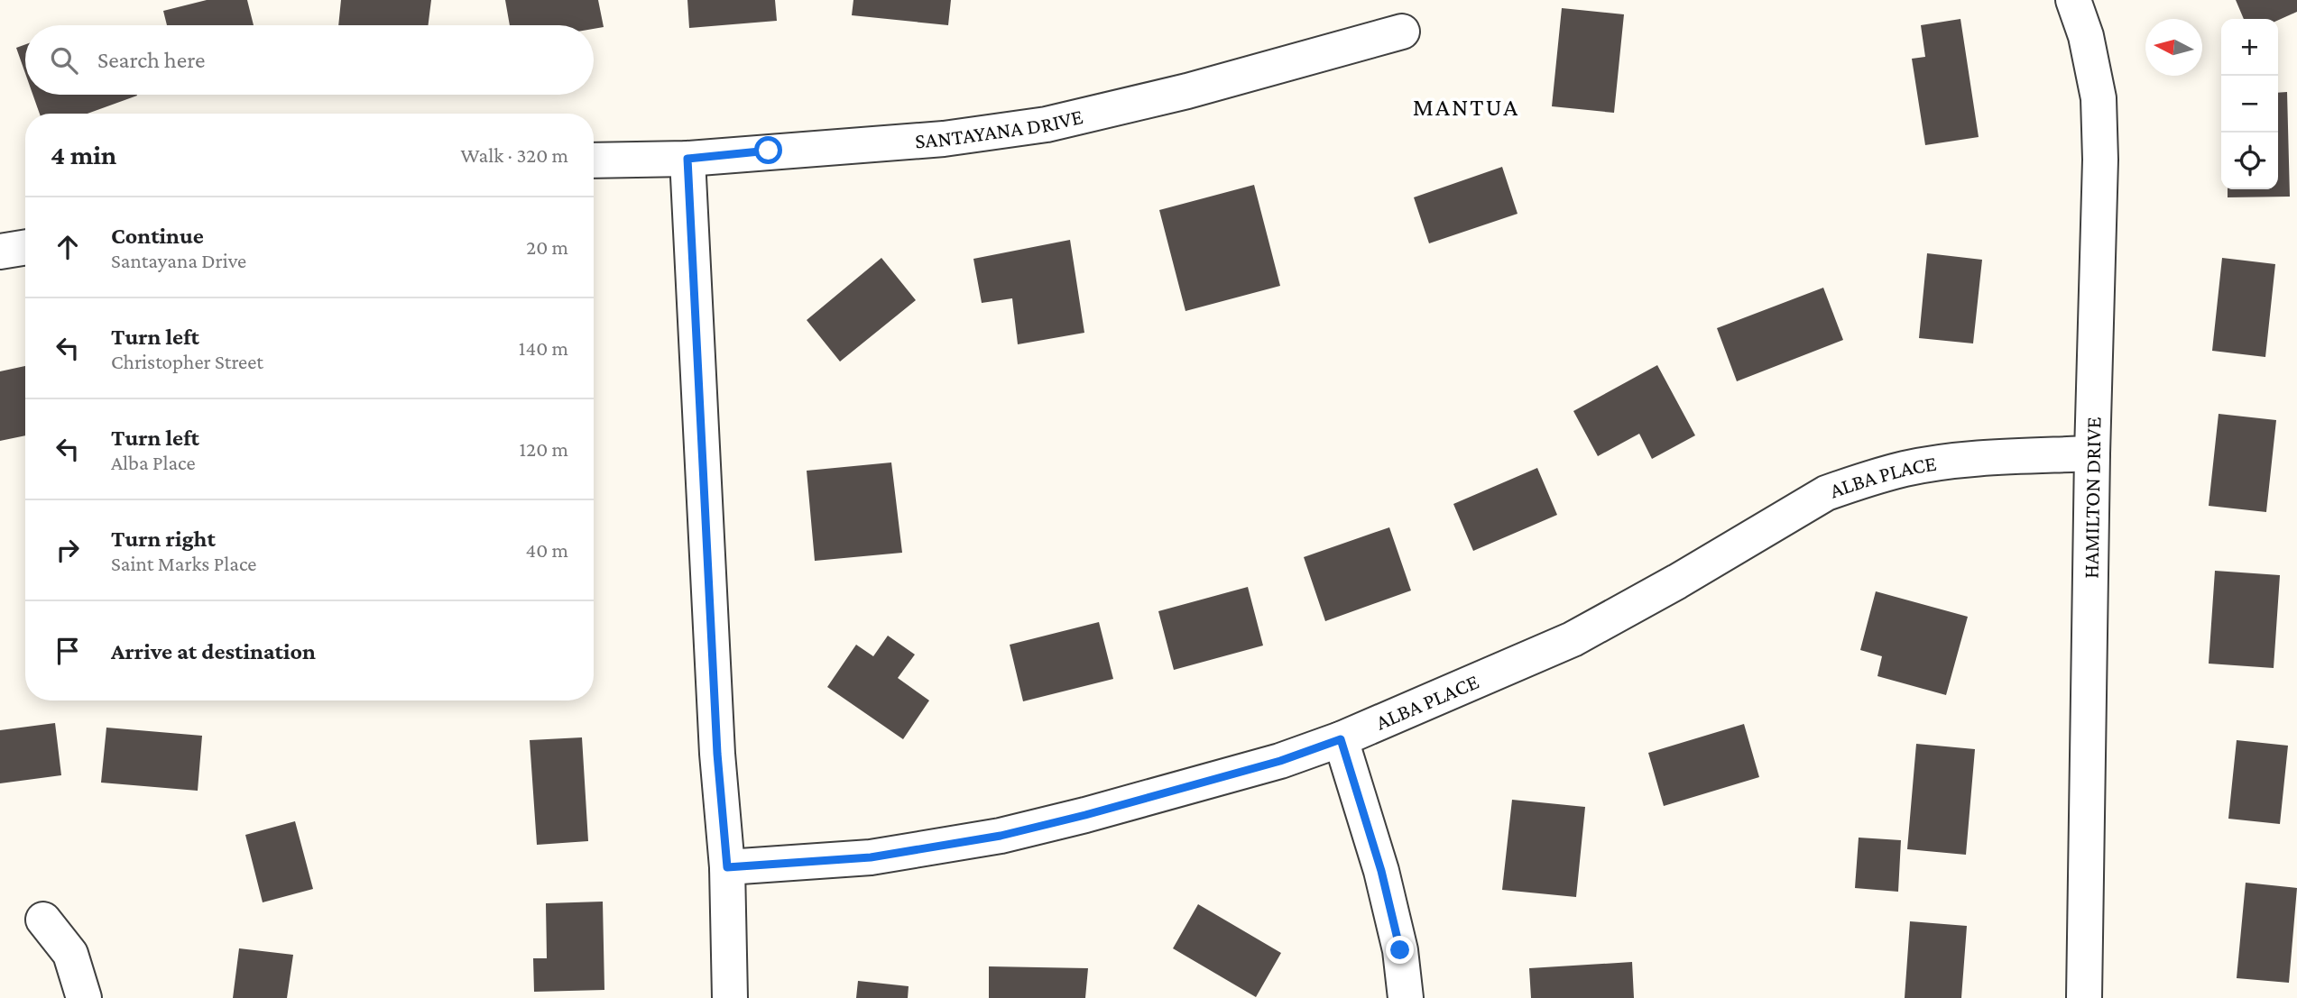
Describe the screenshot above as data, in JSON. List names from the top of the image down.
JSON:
{
  "streets": {
    "street": ["SANTAYANA DRIVE", "ALBA PLACE", "HAMILTON DRIVE"]
  },
  "crossings": [
    ["ALBA PLACE", "HAMILTON DRIVE"]
  ],
  "districts": ["MANTUA"],
  "north": "left",
  "page": {
    "map_buttons": ["+", "−"],
    "search": "Search here",
    "heading": ["4 min", "Walk · 320 m"],
    "list": [
      ["Continue", "Santayana Drive", "20 m"],
      ["Turn left", "Christopher Street", "140 m"],
      ["Turn left", "Alba Place", "120 m"],
      ["Turn right", "Saint Marks Place", "40 m"],
      "Arrive at destination"
    ]
  }
}
